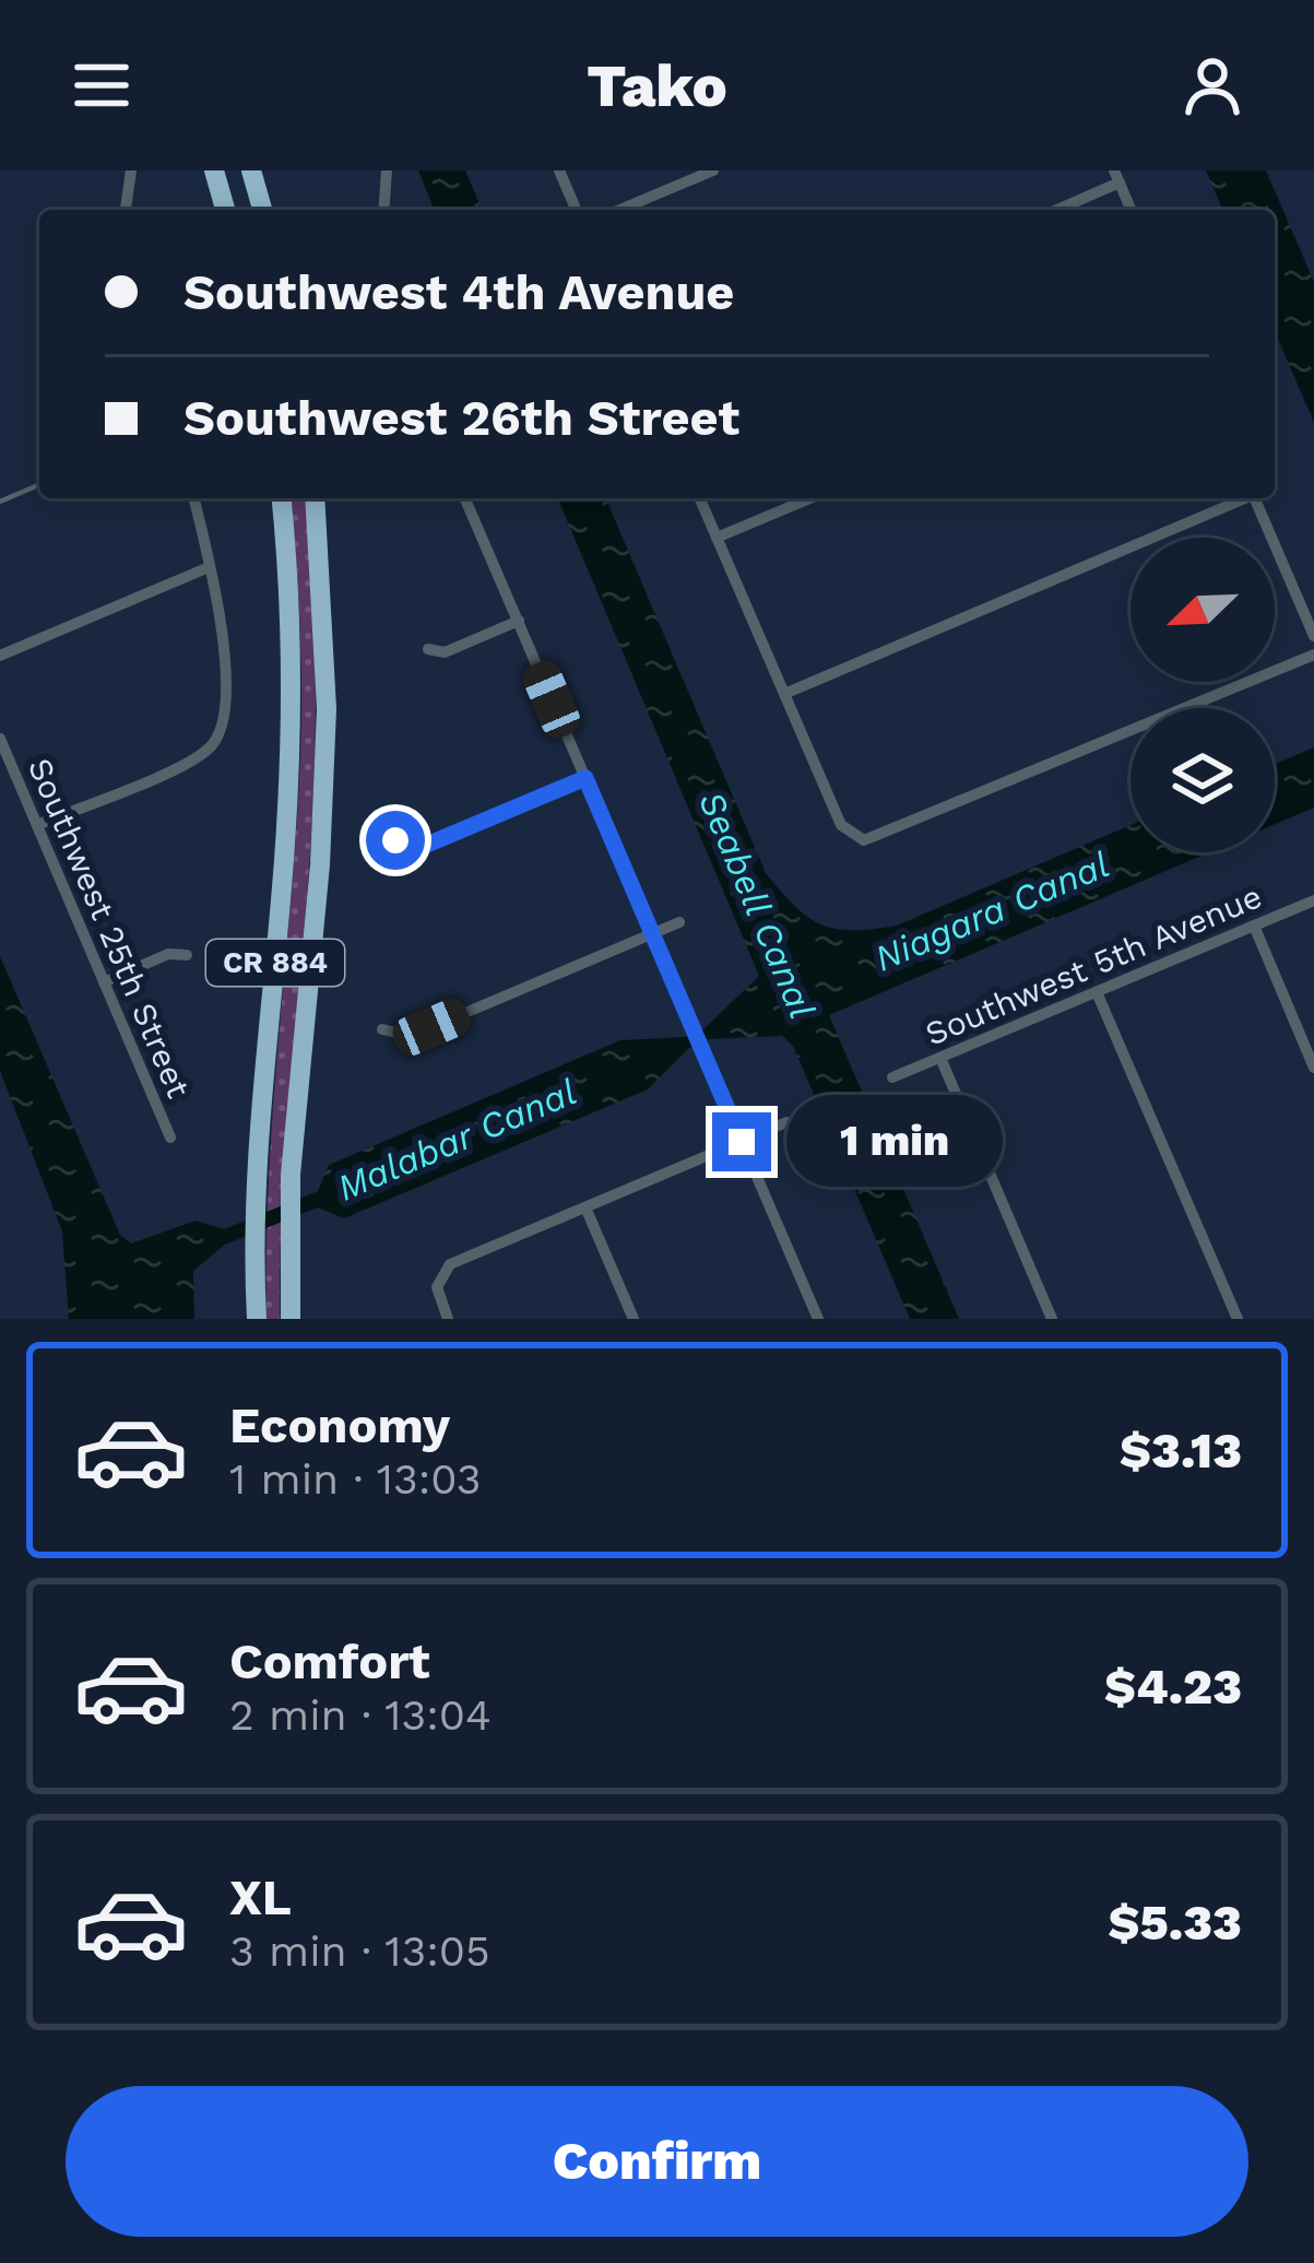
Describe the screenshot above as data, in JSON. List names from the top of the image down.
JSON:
{
  "streets": {
    "highway": ["CR 884"],
    "street": ["Southwest 25th Street", "Southwest 5th Avenue"]
  },
  "water": ["Seabell Canal", "Niagara Canal", "Malabar Canal"],
  "north": "bottom left",
  "page": {
    "header": "Tako",
    "banner": ["Southwest 4th Avenue", "Southwest 26th Street"],
    "bubble": "1 min",
    "list": [
      {
        "name": "Economy",
        "note": "1 min · 13:03",
        "value": "$3.13"
      },
      {
        "name": "Comfort",
        "note": "2 min · 13:04",
        "value": "$4.23"
      },
      {
        "name": "XL",
        "note": "3 min · 13:05",
        "value": "$5.33"
      }
    ],
    "buttons": "Confirm"
  }
}
